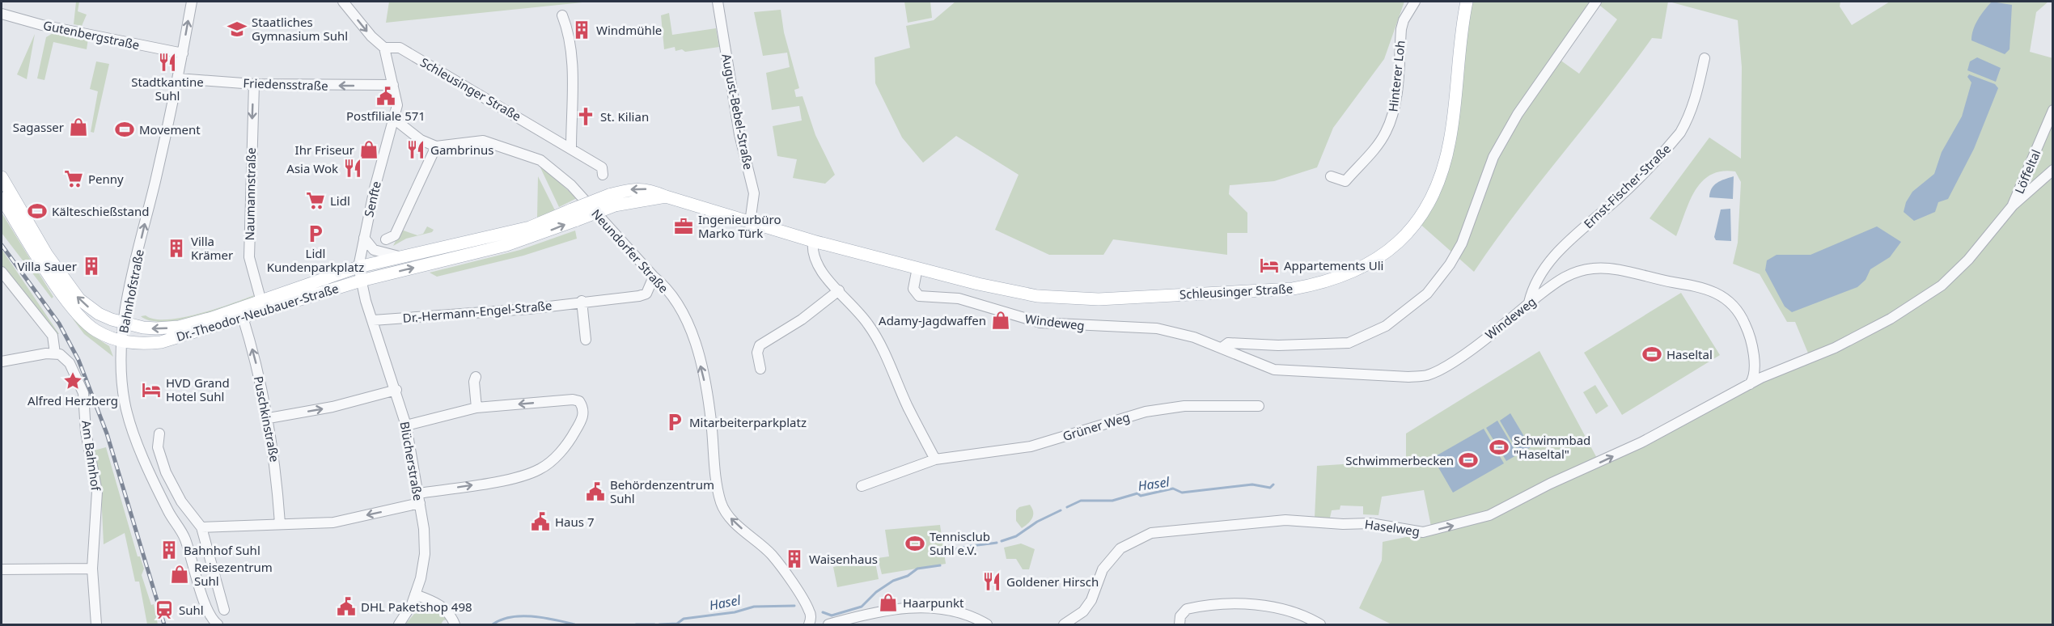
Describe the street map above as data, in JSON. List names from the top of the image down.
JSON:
{
  "streets": {
    "main road": ["Schleusinger Straße", "Dr.-Theodor-Neubauer-Straße"],
    "street": [
      "Gutenbergstraße",
      "Hinterer Loh",
      "Friedensstraße",
      "August-Bebel-Straße",
      "Löffeltal",
      "Ernst-Fischer-Straße",
      "Naumannstraße",
      "Senfte",
      "Neundorfer Straße",
      "Bahnhofstraße",
      "Dr.-Hermann-Engel-Straße",
      "Windeweg",
      "Puschkinstraße",
      "Grüner Weg",
      "Am Bahnhof",
      "Blücherstraße",
      "Haselweg"
    ]
  },
  "crossings": [
    ["Gutenbergstraße", "Bahnhofstraße"],
    ["Friedensstraße", "Naumannstraße"],
    ["Friedensstraße", "Senfte"],
    ["Friedensstraße", "Bahnhofstraße"],
    ["Schleusinger Straße", "August-Bebel-Straße"],
    ["Schleusinger Straße", "Senfte"],
    ["Schleusinger Straße", "Windeweg"],
    ["Löffeltal", "Haselweg"],
    ["Ernst-Fischer-Straße", "Windeweg"],
    ["Naumannstraße", "Dr.-Theodor-Neubauer-Straße"],
    ["Senfte", "Dr.-Theodor-Neubauer-Straße"],
    ["Senfte", "Blücherstraße"],
    ["Neundorfer Straße", "Dr.-Hermann-Engel-Straße"],
    ["Bahnhofstraße", "Dr.-Theodor-Neubauer-Straße"],
    ["Dr.-Hermann-Engel-Straße", "Blücherstraße"],
    ["Dr.-Theodor-Neubauer-Straße", "Puschkinstraße"],
    ["Dr.-Theodor-Neubauer-Straße", "Blücherstraße"]
  ],
  "one_way": [
    "Friedensstraße",
    "Naumannstraße",
    "Neundorfer Straße",
    "Bahnhofstraße",
    "Puschkinstraße",
    "Haselweg"
  ],
  "water": ["Hasel"],
  "places": {
    "school or university": ["Staatliches Gymnasium Suhl"],
    "building": [
      "Windmühle",
      "Villa Krämer",
      "Villa Sauer",
      "Bahnhof Suhl",
      "Waisenhaus"
    ],
    "restaurant": [
      "Stadtkantine Suhl",
      "Gambrinus",
      "Asia Wok",
      "Goldener Hirsch"
    ],
    "public building": [
      "Postfiliale 571",
      "Behördenzentrum Suhl",
      "Haus 7",
      "DHL Paketshop 498"
    ],
    "church": ["St. Kilian"],
    "shop": [
      "Sagasser",
      "Ihr Friseur",
      "Adamy-Jagdwaffen",
      "Reisezentrum Suhl",
      "Haarpunkt"
    ],
    "sports": [
      "Movement",
      "Kälteschießstand",
      "Haseltal",
      "Schwimmbad \"Haseltal\"",
      "Schwimmerbecken",
      "Tennisclub Suhl e.V."
    ],
    "supermarket": ["Penny", "Lidl"],
    "office": ["Ingenieurbüro Marko Türk"],
    "parking": ["Lidl Kundenparkplatz", "Mitarbeiterparkplatz"],
    "hotel": ["Appartements Uli", "HVD Grand Hotel Suhl"],
    "place": ["Alfred Herzberg"],
    "station": ["Suhl"]
  }
}
